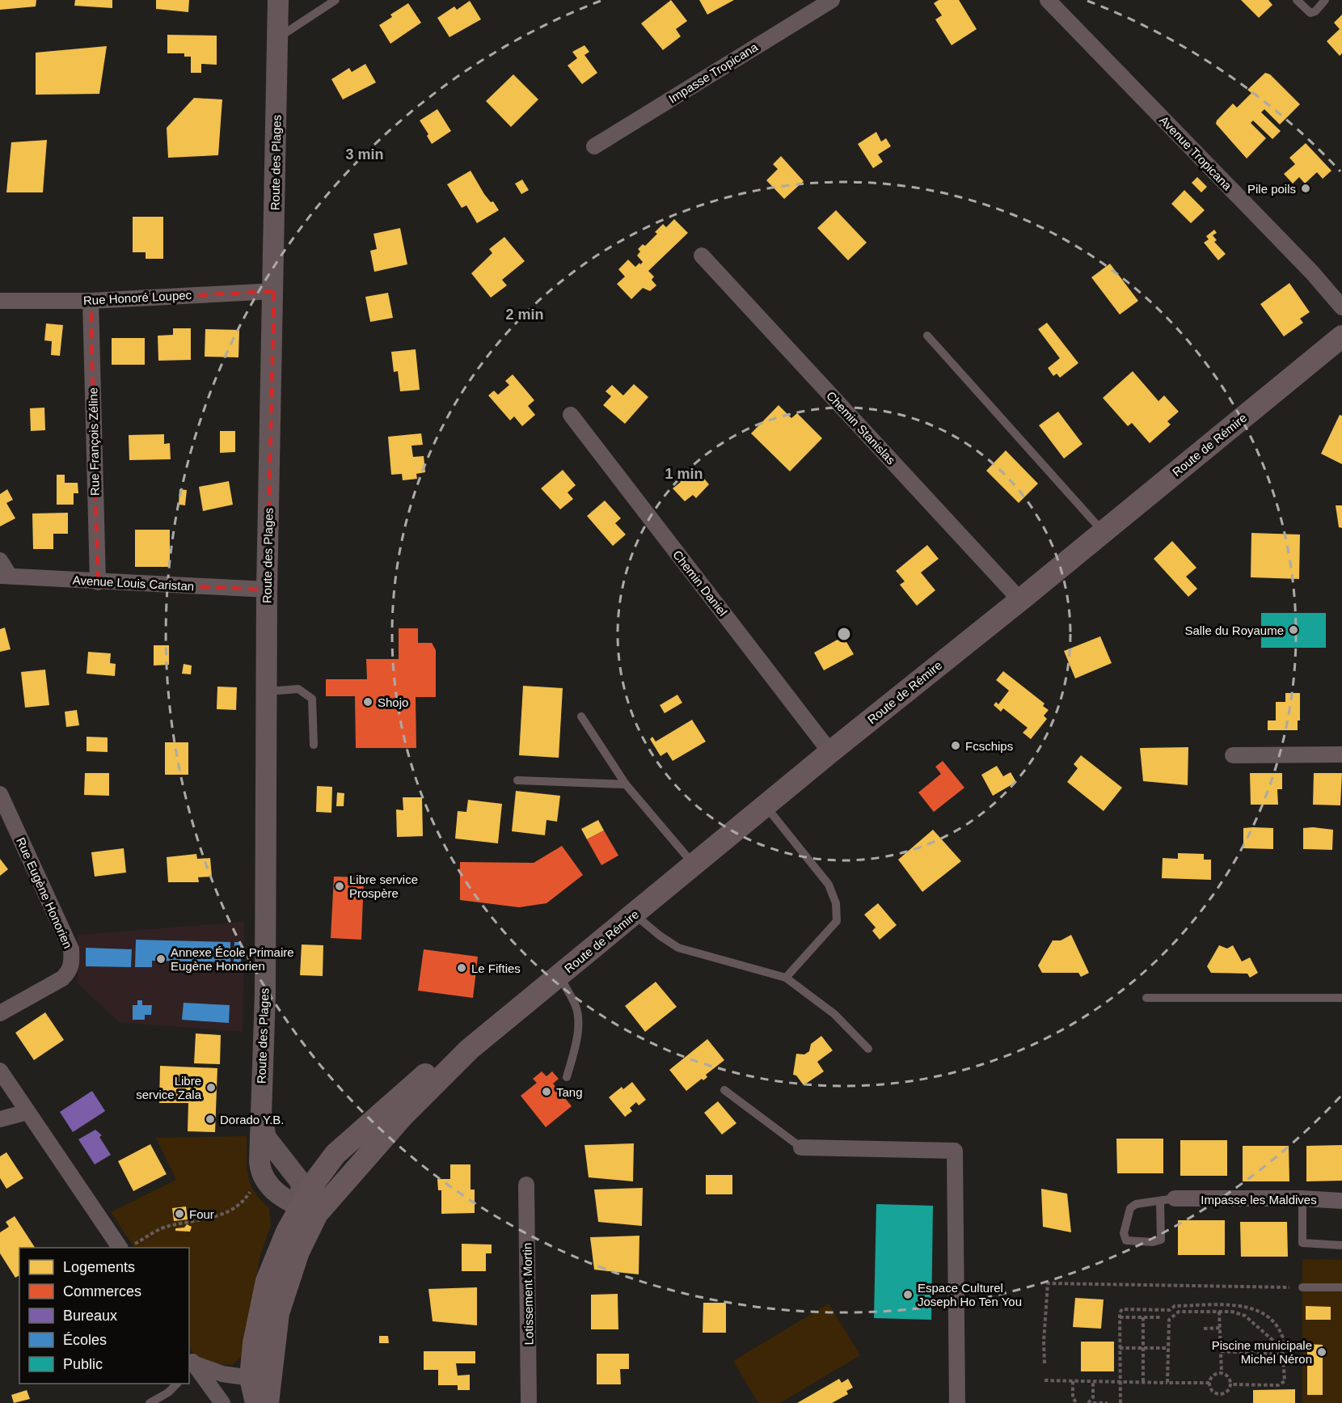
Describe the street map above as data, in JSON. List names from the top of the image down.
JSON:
{
  "streets": {
    "main road": ["Route de Rémire"],
    "street": [
      "Impasse Tropicana",
      "Avenue Tropicana",
      "Route des Plages",
      "Rue Honoré Loupec",
      "Chemin Stanislas",
      "Rue François Zéline",
      "Avenue Louis Caristan",
      "Chemin Daniel",
      "Rue Eugène Honorien",
      "Impasse les Maldives",
      "Lotissement Mortin"
    ]
  },
  "crossings": [
    ["Route des Plages", "Rue Honoré Loupec"],
    ["Route des Plages", "Route de Rémire"],
    ["Route des Plages", "Avenue Louis Caristan"],
    ["Rue Honoré Loupec", "Rue François Zéline"],
    ["Chemin Stanislas", "Route de Rémire"],
    ["Rue François Zéline", "Avenue Louis Caristan"],
    ["Route de Rémire", "Chemin Daniel"]
  ],
  "places": [
    "Pile poils",
    "Salle du Royaume",
    "Shojo",
    "Fcschips",
    "Libre service Prospère",
    "Annexe École Primaire Eugène Honorien",
    "Le Fifties",
    "Libre service Zala",
    "Tang",
    "Dorado Y.B.",
    "Four",
    "Espace Culturel Joseph Ho Ten You",
    "Piscine municipale Michel Néron"
  ],
  "legend": [
    "Logements",
    "Commerces",
    "Bureaux",
    "Écoles",
    "Public"
  ],
  "rings": ["3 min", "2 min", "1 min"]
}
